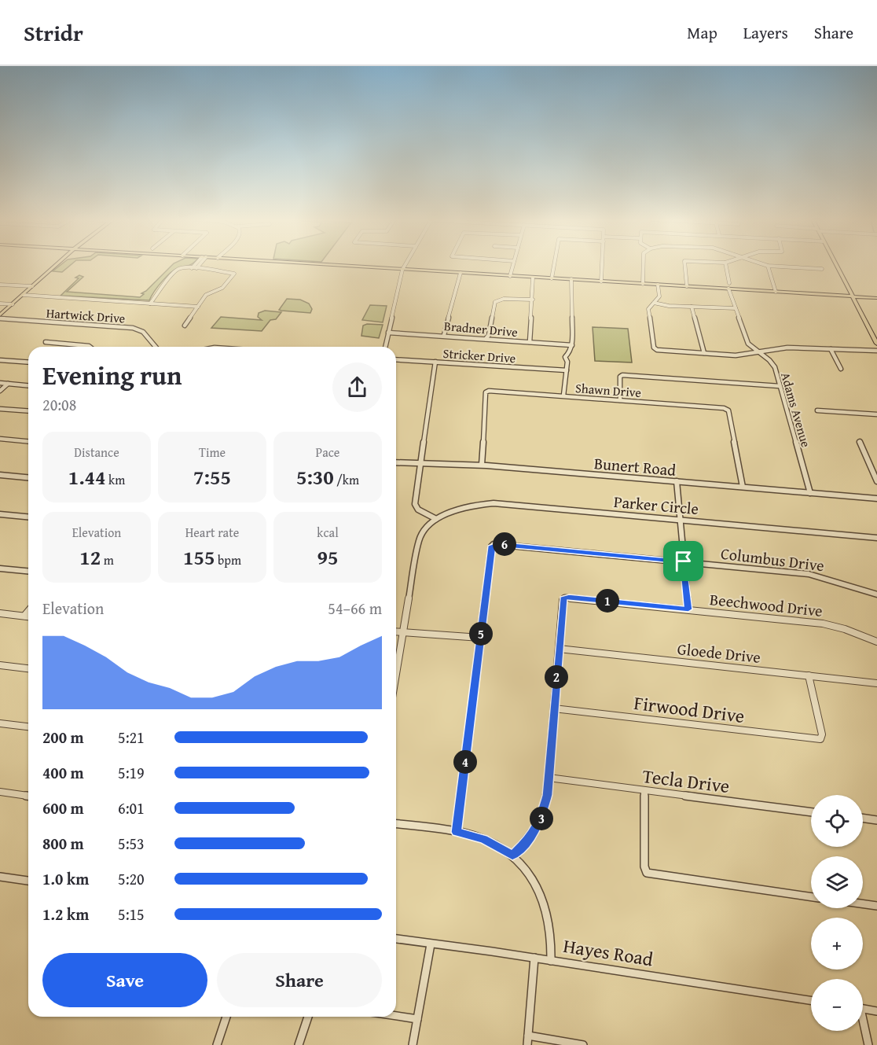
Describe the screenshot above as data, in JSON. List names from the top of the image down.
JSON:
{
  "streets": {
    "street": [
      "Hartwick Drive",
      "Bradner Drive",
      "Stricker Drive",
      "Shawn Drive",
      "Adams Avenue",
      "Bunert Road",
      "Parker Circle",
      "Columbus Drive",
      "Beechwood Drive",
      "Gloede Drive",
      "Firwood Drive",
      "Tecla Drive",
      "Hayes Road"
    ]
  },
  "crossings": [
    ["Shawn Drive", "Bunert Road"],
    ["Adams Avenue", "Bunert Road"],
    ["Beechwood Drive", "Gloede Drive"],
    ["Gloede Drive", "Firwood Drive"]
  ],
  "page": {
    "header": "Stridr",
    "nav": ["Map", "Layers", "Share"],
    "heading": ["Evening run", "20:08"],
    "stats": [
      ["Distance", "1.44 km"],
      ["Time", "7:55"],
      ["Pace", "5:30 /km"],
      ["Elevation", "12 m"],
      ["Heart rate", "155 bpm"],
      ["kcal", "95"]
    ],
    "pins": [
      "6",
      "1",
      "5",
      "2",
      "4",
      "3"
    ],
    "chart": ["Elevation", "54–66 m"],
    "list": [
      {
        "name": "200 m",
        "note": "5:21"
      },
      {
        "name": "400 m",
        "note": "5:19"
      },
      {
        "name": "600 m",
        "note": "6:01"
      },
      {
        "name": "800 m",
        "note": "5:53"
      },
      {
        "name": "1.0 km",
        "note": "5:20"
      },
      {
        "name": "1.2 km",
        "note": "5:15"
      }
    ],
    "map_buttons": ["+", "−"],
    "buttons": ["Save", "Share"]
  }
}
